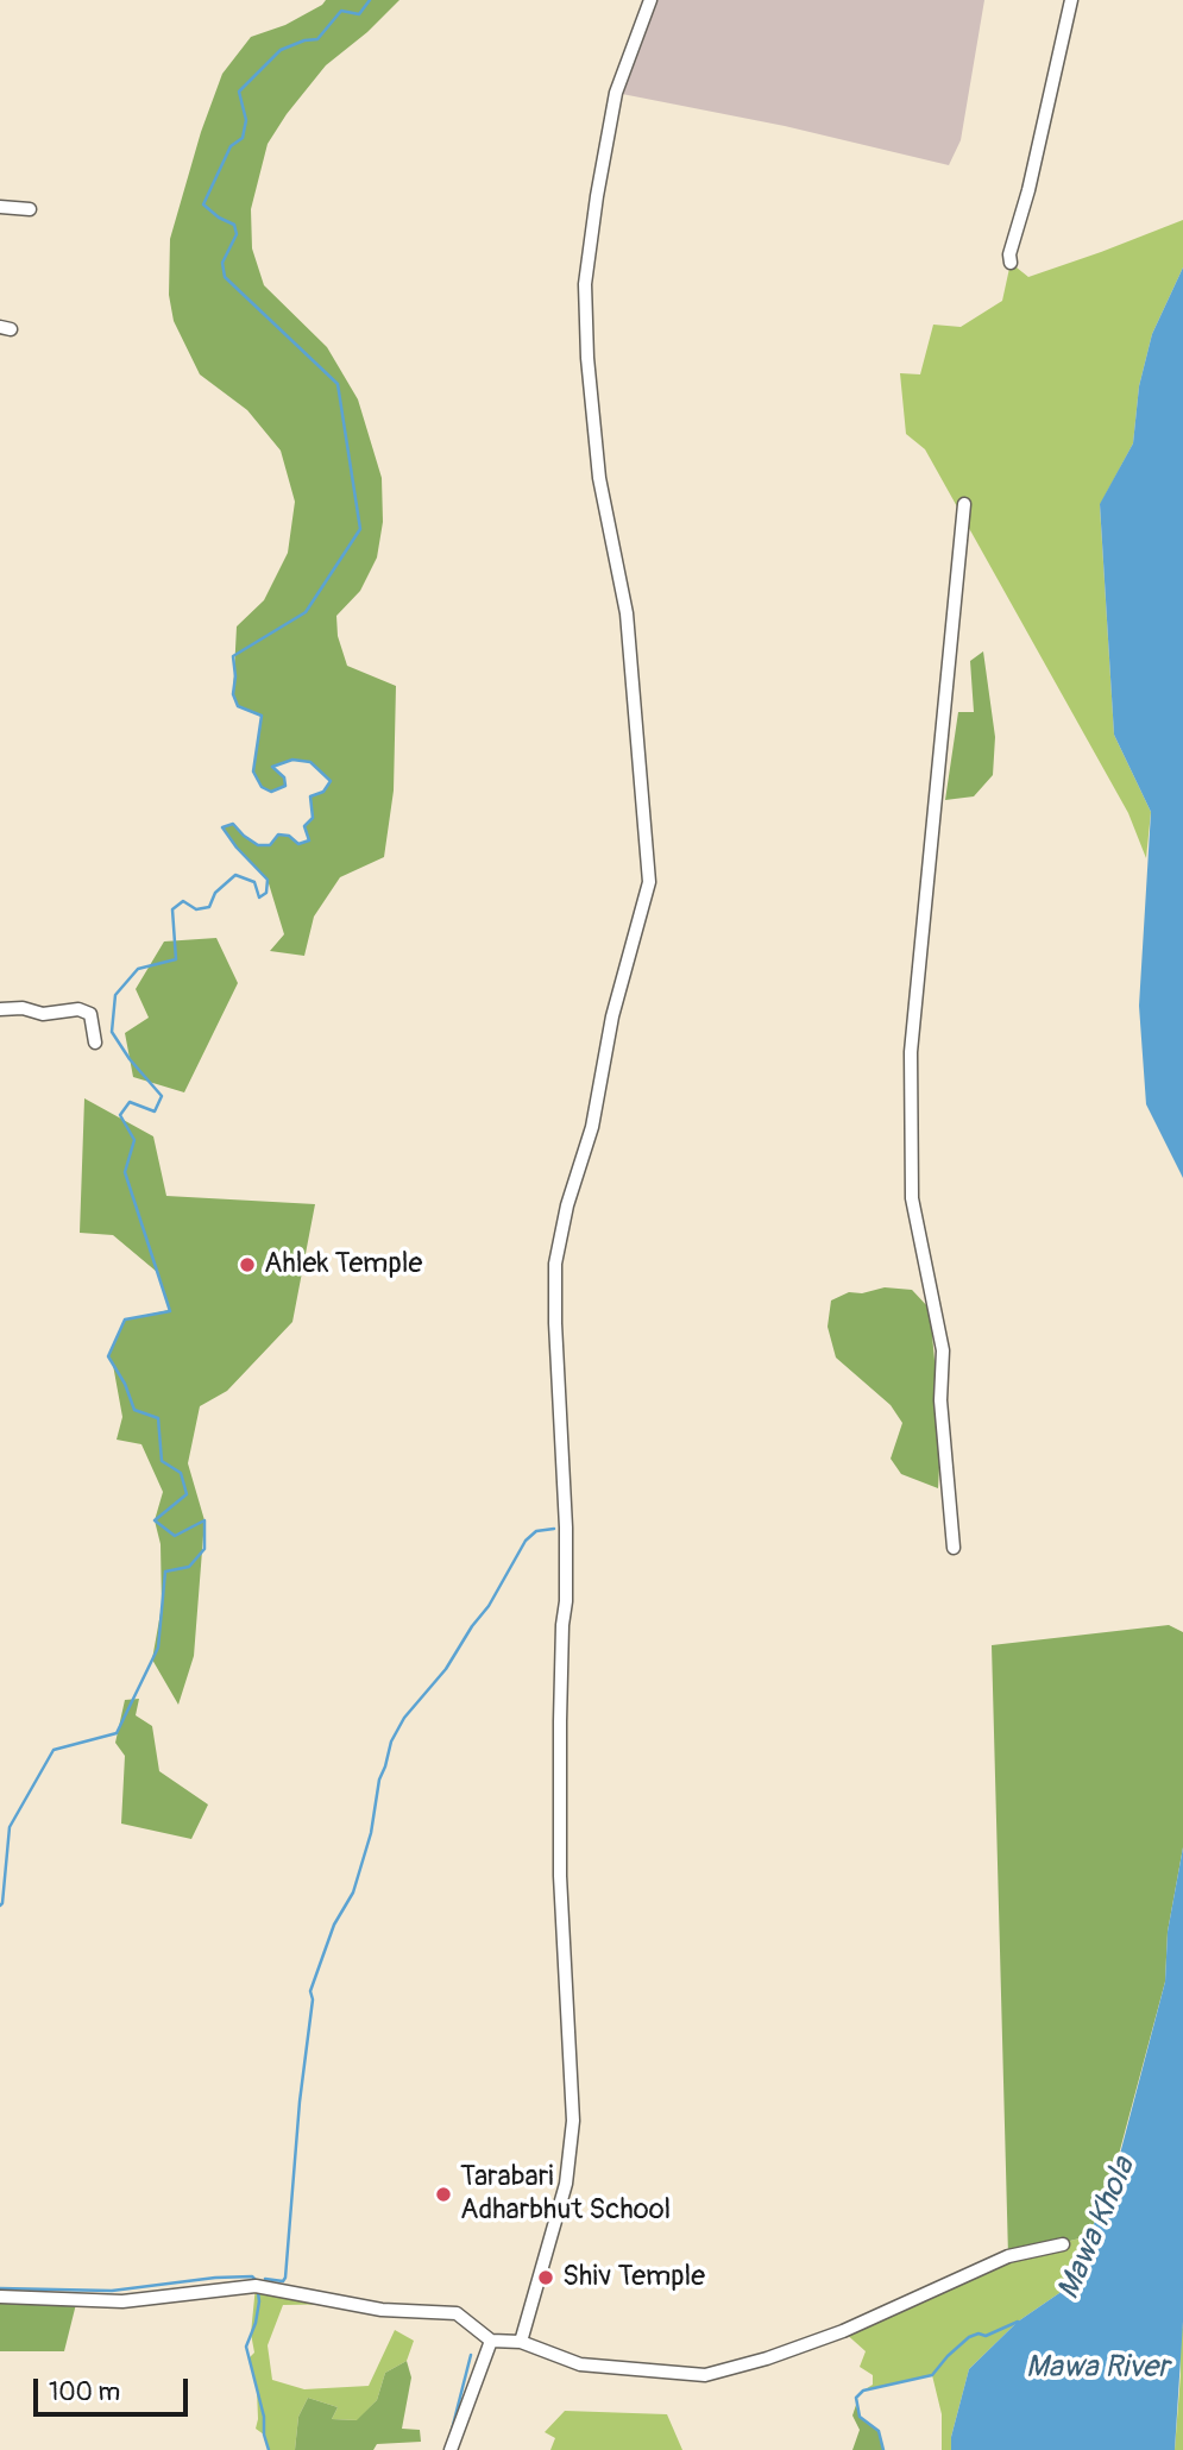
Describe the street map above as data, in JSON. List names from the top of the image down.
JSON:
{
  "water": ["Mawa Khola", "Mawa River"],
  "places": ["Ahlek Temple", "Tarabari Adharbhut School", "Shiv Temple"],
  "scale_bar": "100 m"
}
